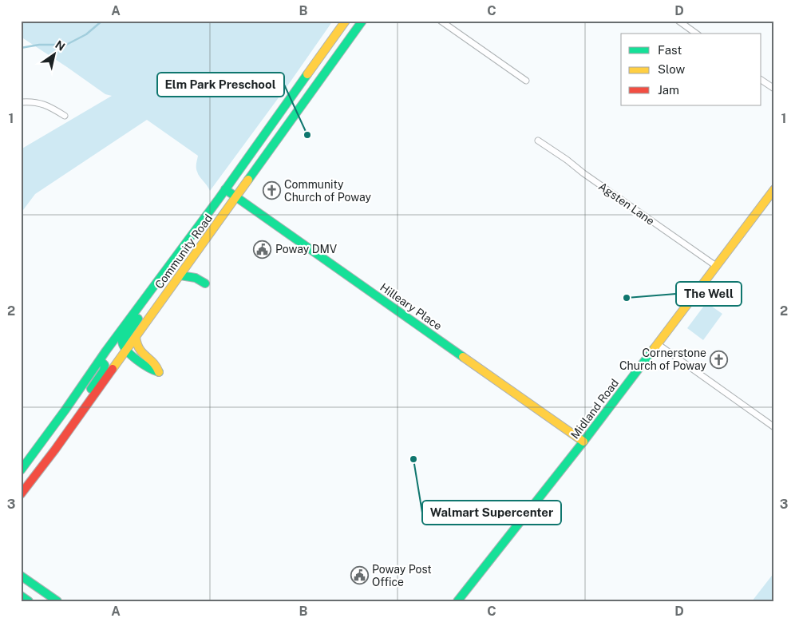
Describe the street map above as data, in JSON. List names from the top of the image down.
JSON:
{
  "streets": {
    "main road": ["Community Road", "Hilleary Place", "Midland Road"],
    "street": ["Agsten Lane"]
  },
  "crossings": [
    ["Agsten Lane", "Midland Road"],
    ["Community Road", "Hilleary Place"],
    ["Hilleary Place", "Midland Road"]
  ],
  "places": {
    "other": ["Elm Park Preschool", "The Well", "Walmart Supercenter"],
    "church": ["Community Church of Poway", "Cornerstone Church of Poway"],
    "public building": ["Poway DMV", "Poway Post Office"]
  },
  "legend": ["Fast", "Slow", "Jam"],
  "north": "top right",
  "grid": {
    "columns": [
      "A",
      "B",
      "C",
      "D"
    ],
    "rows": ["1", "2", "3"]
  }
}
